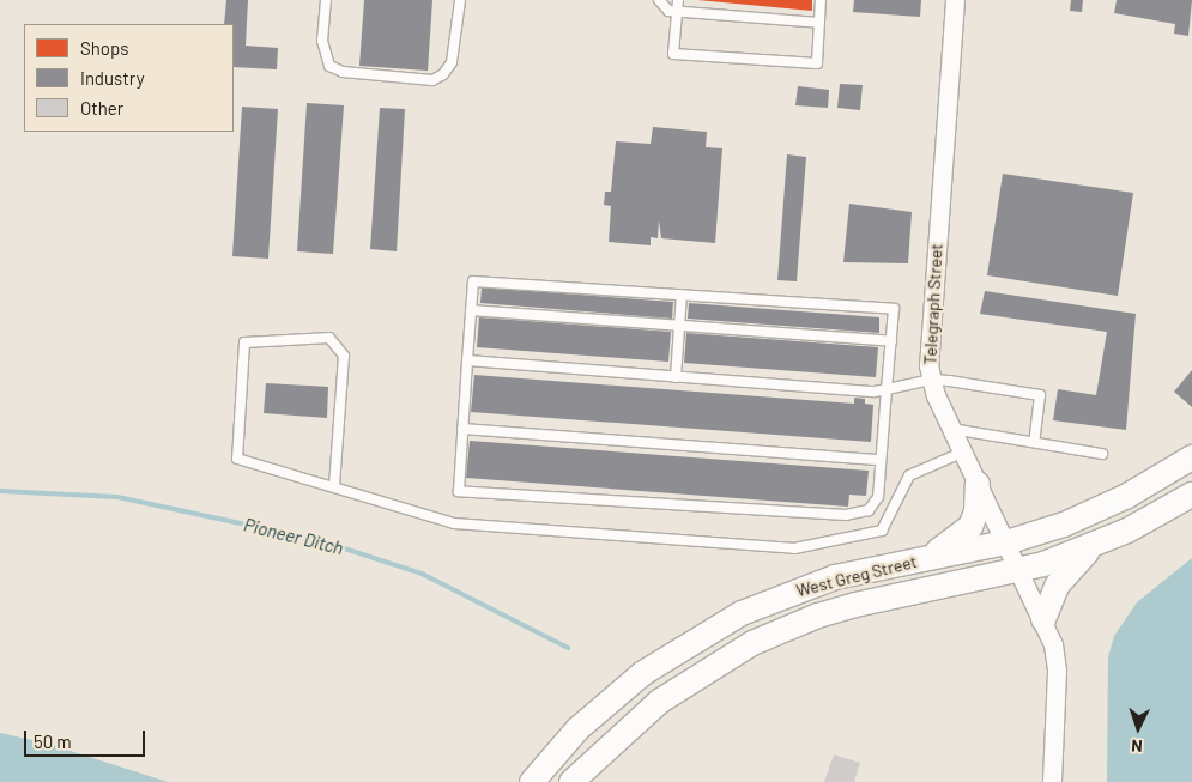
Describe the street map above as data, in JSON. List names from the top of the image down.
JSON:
{
  "streets": {
    "main road": ["West Greg Street"],
    "street": ["Telegraph Street"]
  },
  "crossings": [
    ["Telegraph Street", "West Greg Street"]
  ],
  "water": ["Pioneer Ditch"],
  "legend": ["Shops", "Industry", "Other"],
  "scale_bar": "50 m",
  "north": "bottom"
}
